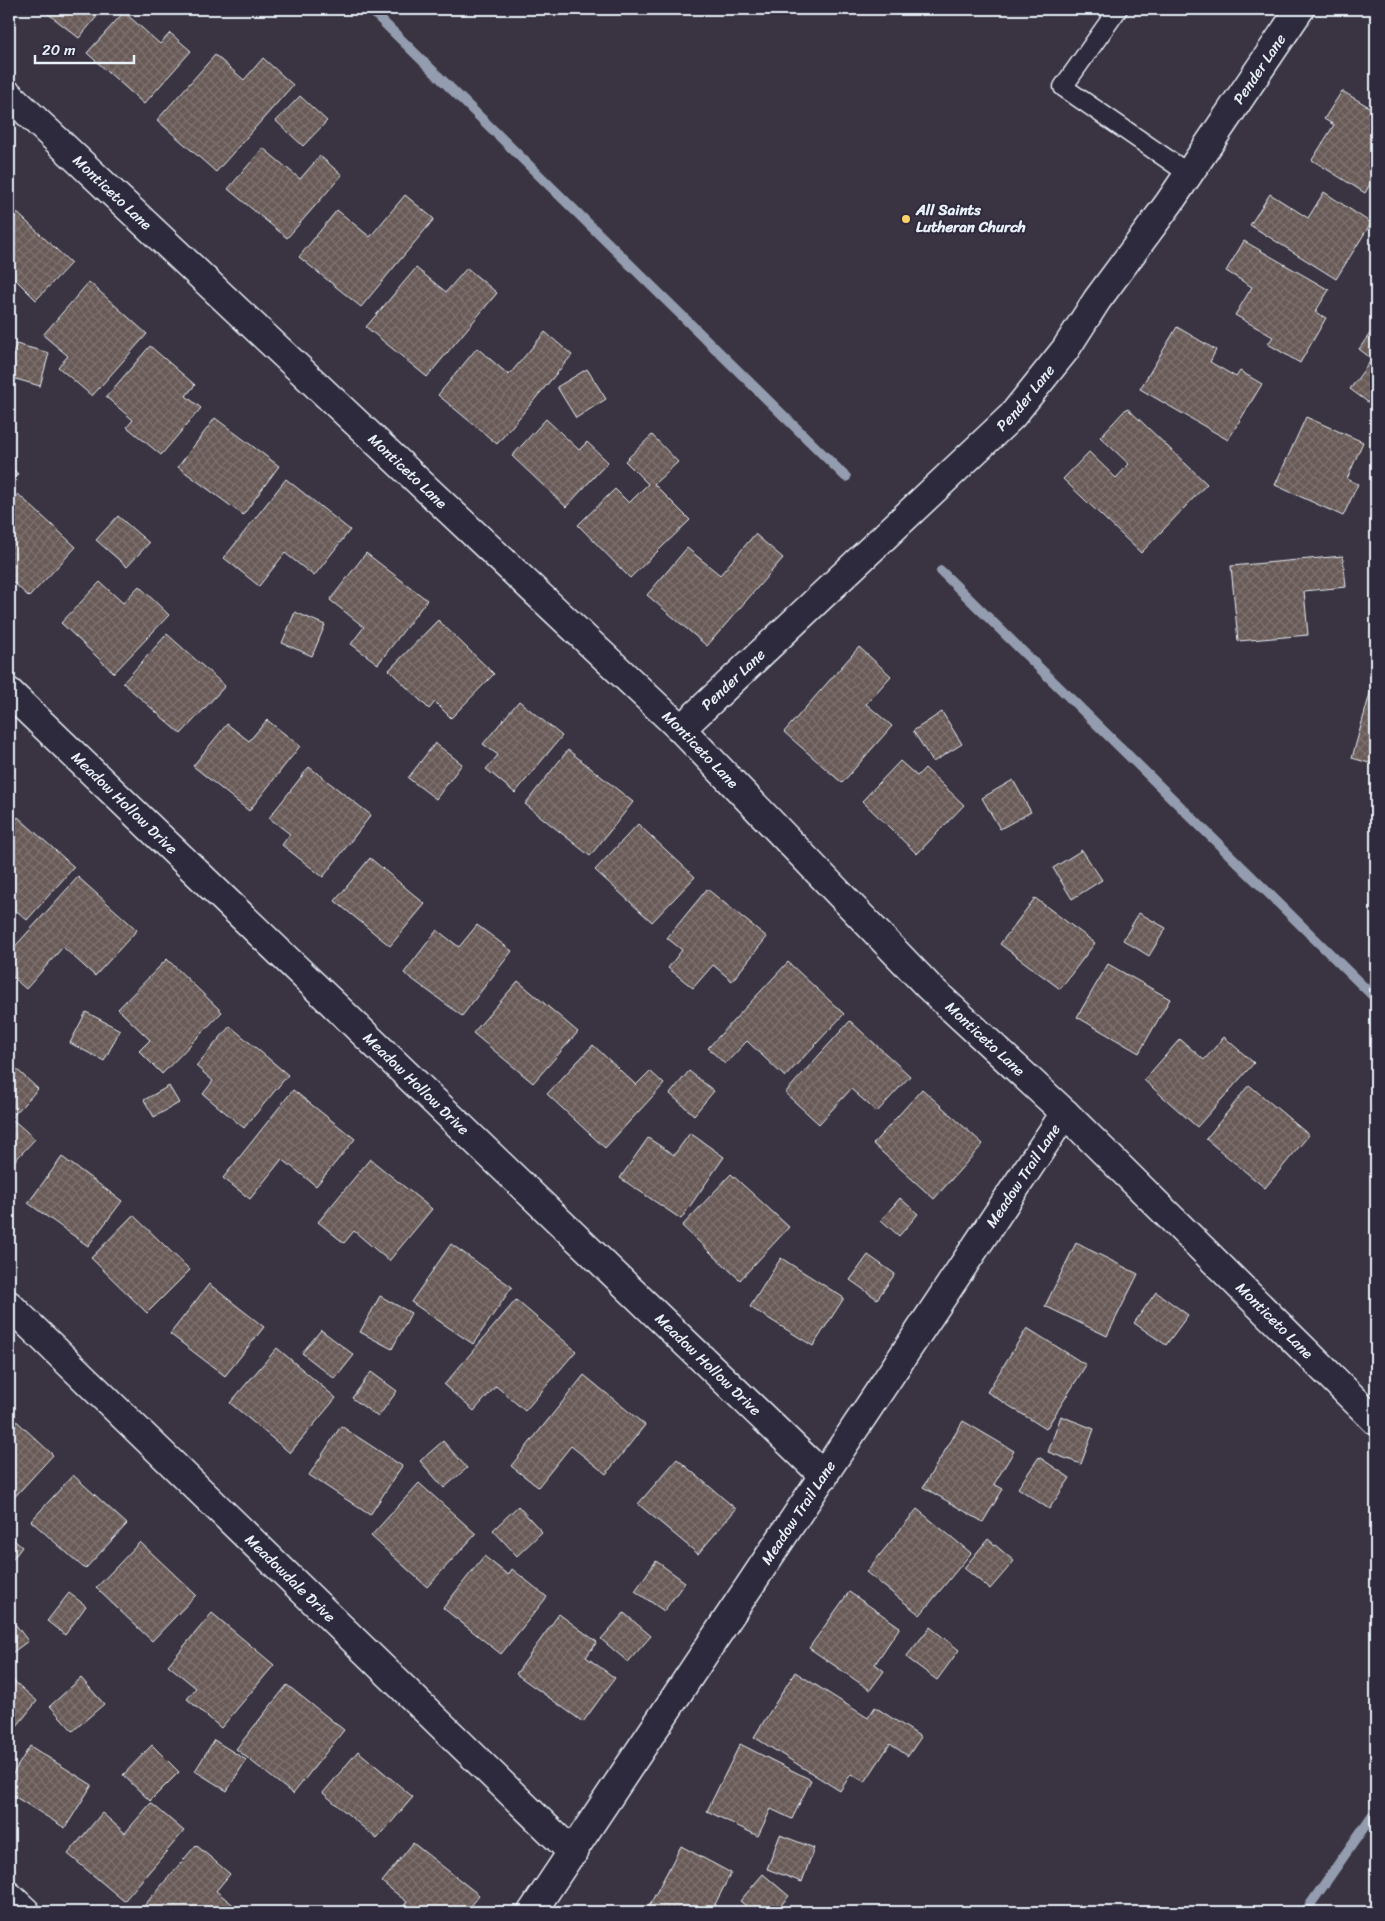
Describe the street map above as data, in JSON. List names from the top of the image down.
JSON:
{
  "streets": {
    "street": [
      "Pender Lane",
      "Monticeto Lane",
      "Meadow Hollow Drive",
      "Meadow Trail Lane",
      "Meadowdale Drive"
    ]
  },
  "crossings": [
    ["Pender Lane", "Monticeto Lane"],
    ["Monticeto Lane", "Meadow Trail Lane"],
    ["Meadow Hollow Drive", "Meadow Trail Lane"],
    ["Meadow Trail Lane", "Meadowdale Drive"]
  ],
  "places": ["All Saints Lutheran Church"],
  "scale_bar": "20 m"
}
